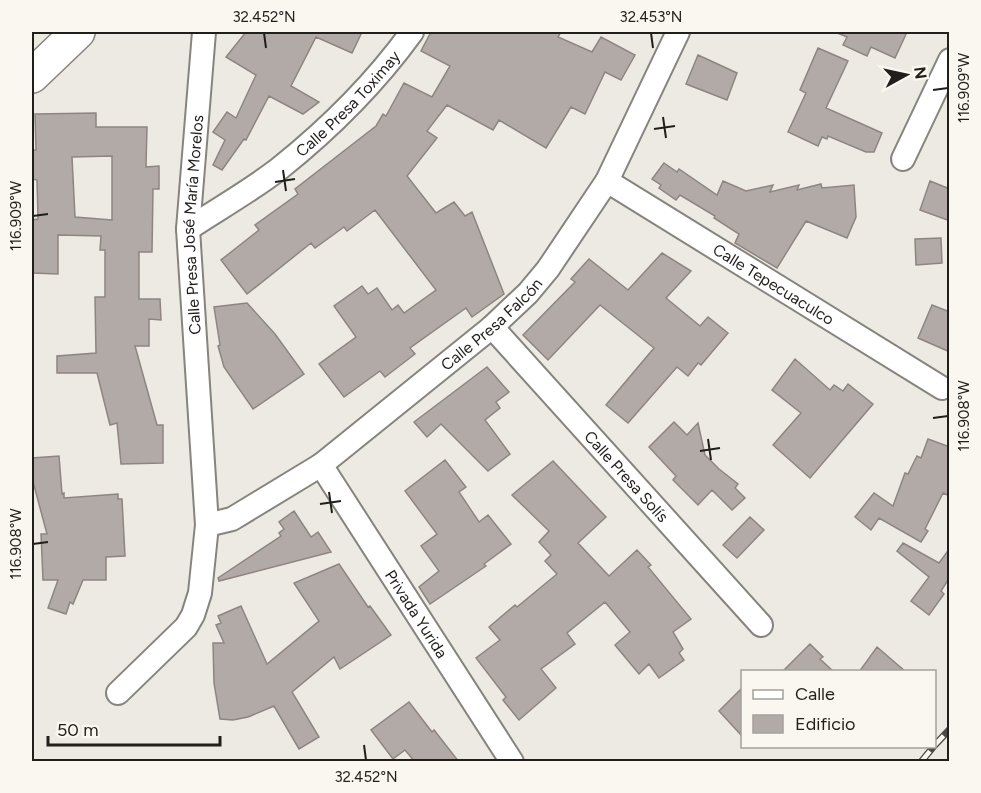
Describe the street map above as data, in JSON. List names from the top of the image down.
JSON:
{
  "streets": {
    "street": [
      "Calle Presa Toximay",
      "Calle Presa José María Morelos",
      "Calle Tepecuaculco",
      "Calle Presa Falcón",
      "Calle Presa Solís",
      "Privada Yurida"
    ]
  },
  "crossings": [
    ["Calle Presa Toximay", "Calle Presa José María Morelos"],
    ["Calle Presa José María Morelos", "Calle Presa Falcón"],
    ["Calle Tepecuaculco", "Calle Presa Falcón"],
    ["Calle Presa Falcón", "Calle Presa Solís"],
    ["Calle Presa Falcón", "Privada Yurida"]
  ],
  "legend": ["Calle", "Edificio"],
  "scale_bar": "50 m",
  "north": "right",
  "coordinates": [
    "32.452°N",
    "32.453°N",
    "116.909°W",
    "116.908°W"
  ]
}
